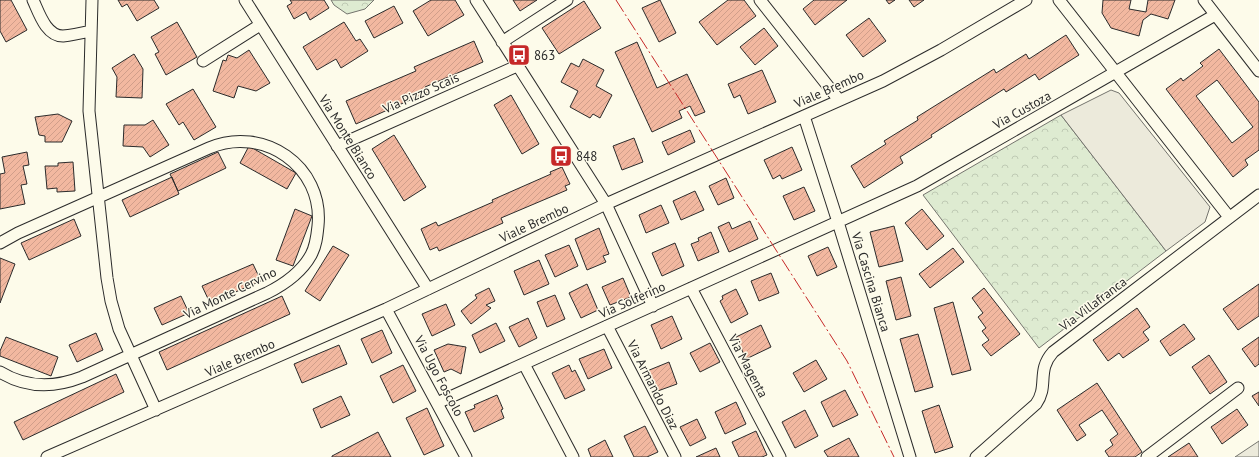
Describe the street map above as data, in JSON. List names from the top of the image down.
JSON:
{
  "streets": {
    "street": [
      "Viale Brembo",
      "Via Pizzo Scais",
      "Via Custoza",
      "Via Monte Bianco",
      "Via Cascina Bianca",
      "Via Monte Cervino",
      "Via Solferino",
      "Via Villafranca",
      "Via Magenta",
      "Via Ugo Foscolo",
      "Via Armando Diaz"
    ]
  },
  "crossings": [
    ["Viale Brembo", "Via Monte Bianco"],
    ["Viale Brembo", "Via Cascina Bianca"],
    ["Viale Brembo", "Via Ugo Foscolo"],
    ["Via Pizzo Scais", "Via Monte Bianco"],
    ["Via Custoza", "Via Cascina Bianca"],
    ["Via Custoza", "Via Solferino"],
    ["Via Cascina Bianca", "Via Solferino"],
    ["Via Solferino", "Via Magenta"],
    ["Via Solferino", "Via Ugo Foscolo"],
    ["Via Solferino", "Via Armando Diaz"]
  ],
  "places": {
    "bus stop": ["863", "848"]
  }
}
